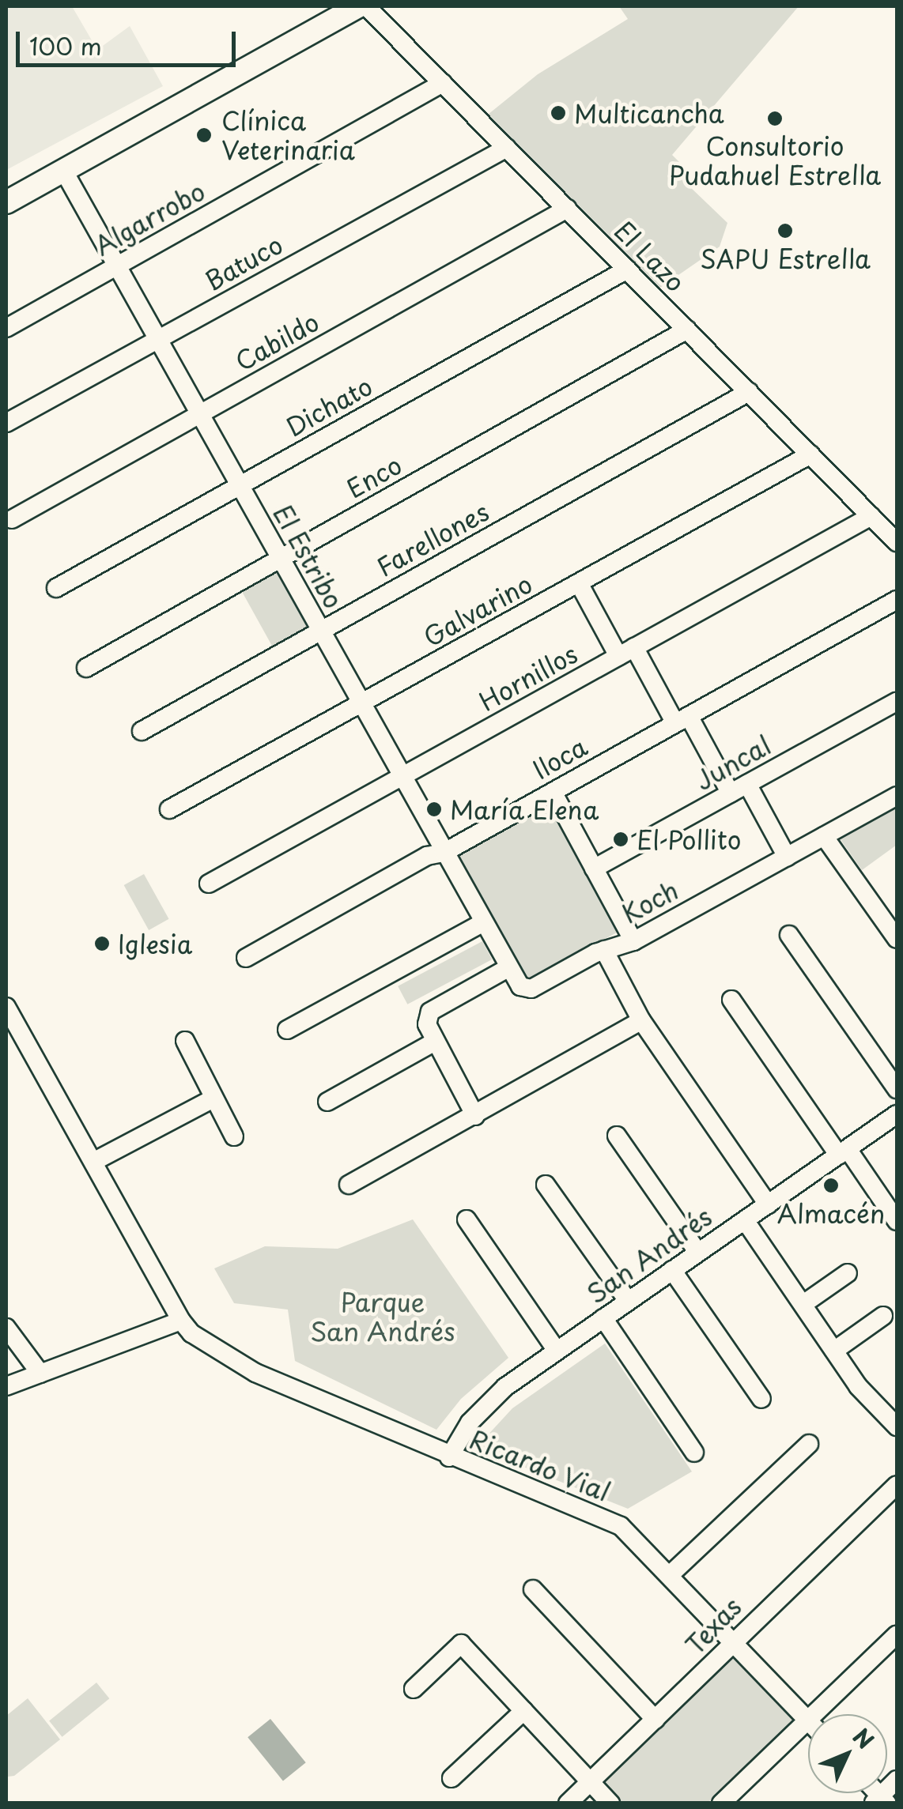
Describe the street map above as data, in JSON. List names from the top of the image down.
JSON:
{
  "streets": {
    "street": [
      "Algarrobo",
      "El Lazo",
      "Batuco",
      "Cabildo",
      "Dichato",
      "Enco",
      "Farellones",
      "El Estribo",
      "Galvarino",
      "Hornillos",
      "Iloca",
      "Juncal",
      "Koch",
      "San Andrés",
      "Ricardo Vial",
      "Texas"
    ]
  },
  "crossings": [
    ["Algarrobo", "El Lazo"],
    ["Algarrobo", "El Estribo"],
    ["El Lazo", "Batuco"],
    ["El Lazo", "Cabildo"],
    ["El Lazo", "Dichato"],
    ["El Lazo", "Enco"],
    ["El Lazo", "Farellones"],
    ["El Lazo", "Galvarino"],
    ["El Lazo", "Hornillos"],
    ["Batuco", "El Estribo"],
    ["Cabildo", "El Estribo"],
    ["Dichato", "El Estribo"],
    ["Enco", "El Estribo"],
    ["Farellones", "El Estribo"],
    ["El Estribo", "Galvarino"],
    ["El Estribo", "Hornillos"],
    ["El Estribo", "Iloca"],
    ["El Estribo", "Koch"],
    ["San Andrés", "Ricardo Vial"],
    ["Ricardo Vial", "Texas"]
  ],
  "parks": ["Parque San Andrés"],
  "places": [
    "Multicancha",
    "Consultorio Pudahuel Estrella",
    "Clínica Veterinaria",
    "SAPU Estrella",
    "María Elena",
    "El Pollito",
    "Iglesia",
    "Almacén"
  ],
  "scale_bar": "100 m",
  "north": "top right"
}
